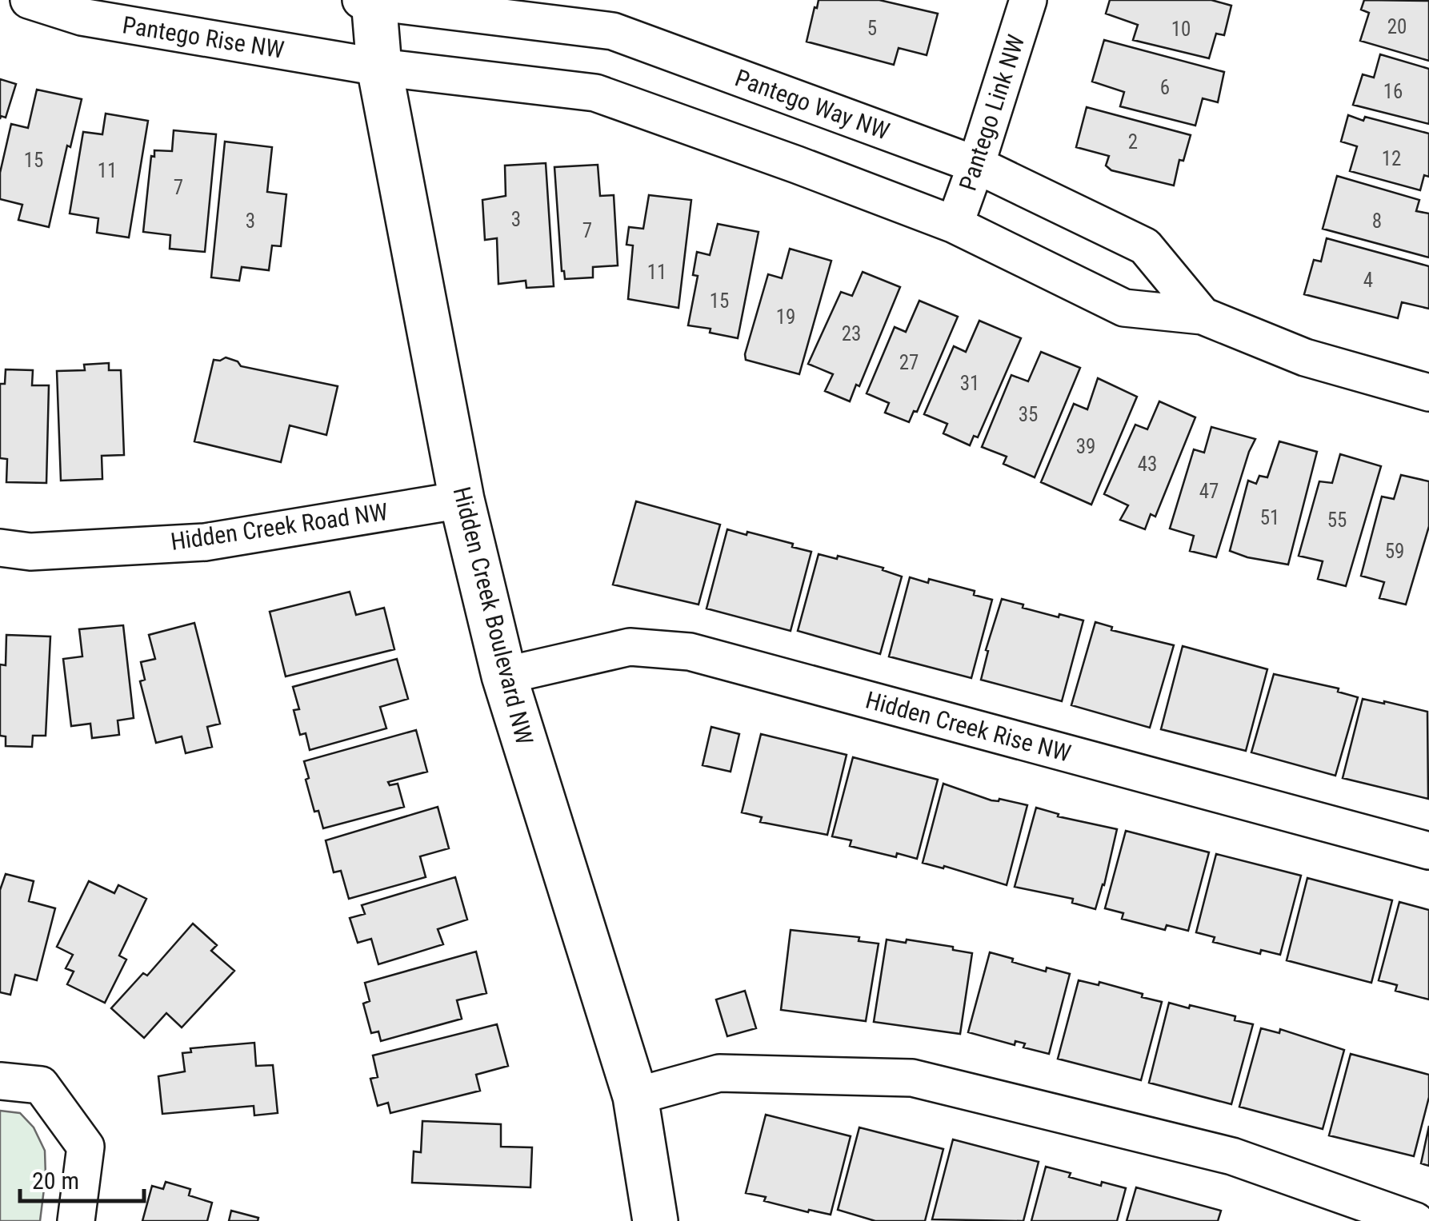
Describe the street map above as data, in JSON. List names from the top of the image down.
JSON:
{
  "streets": {
    "street": [
      "Pantego Rise NW",
      "Pantego Way NW",
      "Pantego Link NW",
      "Hidden Creek Road NW",
      "Hidden Creek Boulevard NW",
      "Hidden Creek Rise NW"
    ]
  },
  "crossings": [
    ["Pantego Rise NW", "Pantego Way NW"],
    ["Pantego Rise NW", "Hidden Creek Boulevard NW"],
    ["Pantego Way NW", "Pantego Link NW"],
    ["Pantego Way NW", "Hidden Creek Boulevard NW"],
    ["Hidden Creek Road NW", "Hidden Creek Boulevard NW"],
    ["Hidden Creek Boulevard NW", "Hidden Creek Rise NW"]
  ],
  "house_numbers": [
    "20",
    "5",
    "10",
    "6",
    "16",
    "2",
    "12",
    "15",
    "11",
    "7",
    "3",
    "3",
    "8",
    "7",
    "11",
    "4",
    "15",
    "19",
    "23",
    "27",
    "31",
    "35",
    "39",
    "43",
    "47",
    "51",
    "55",
    "59"
  ],
  "scale_bar": "20 m"
}
